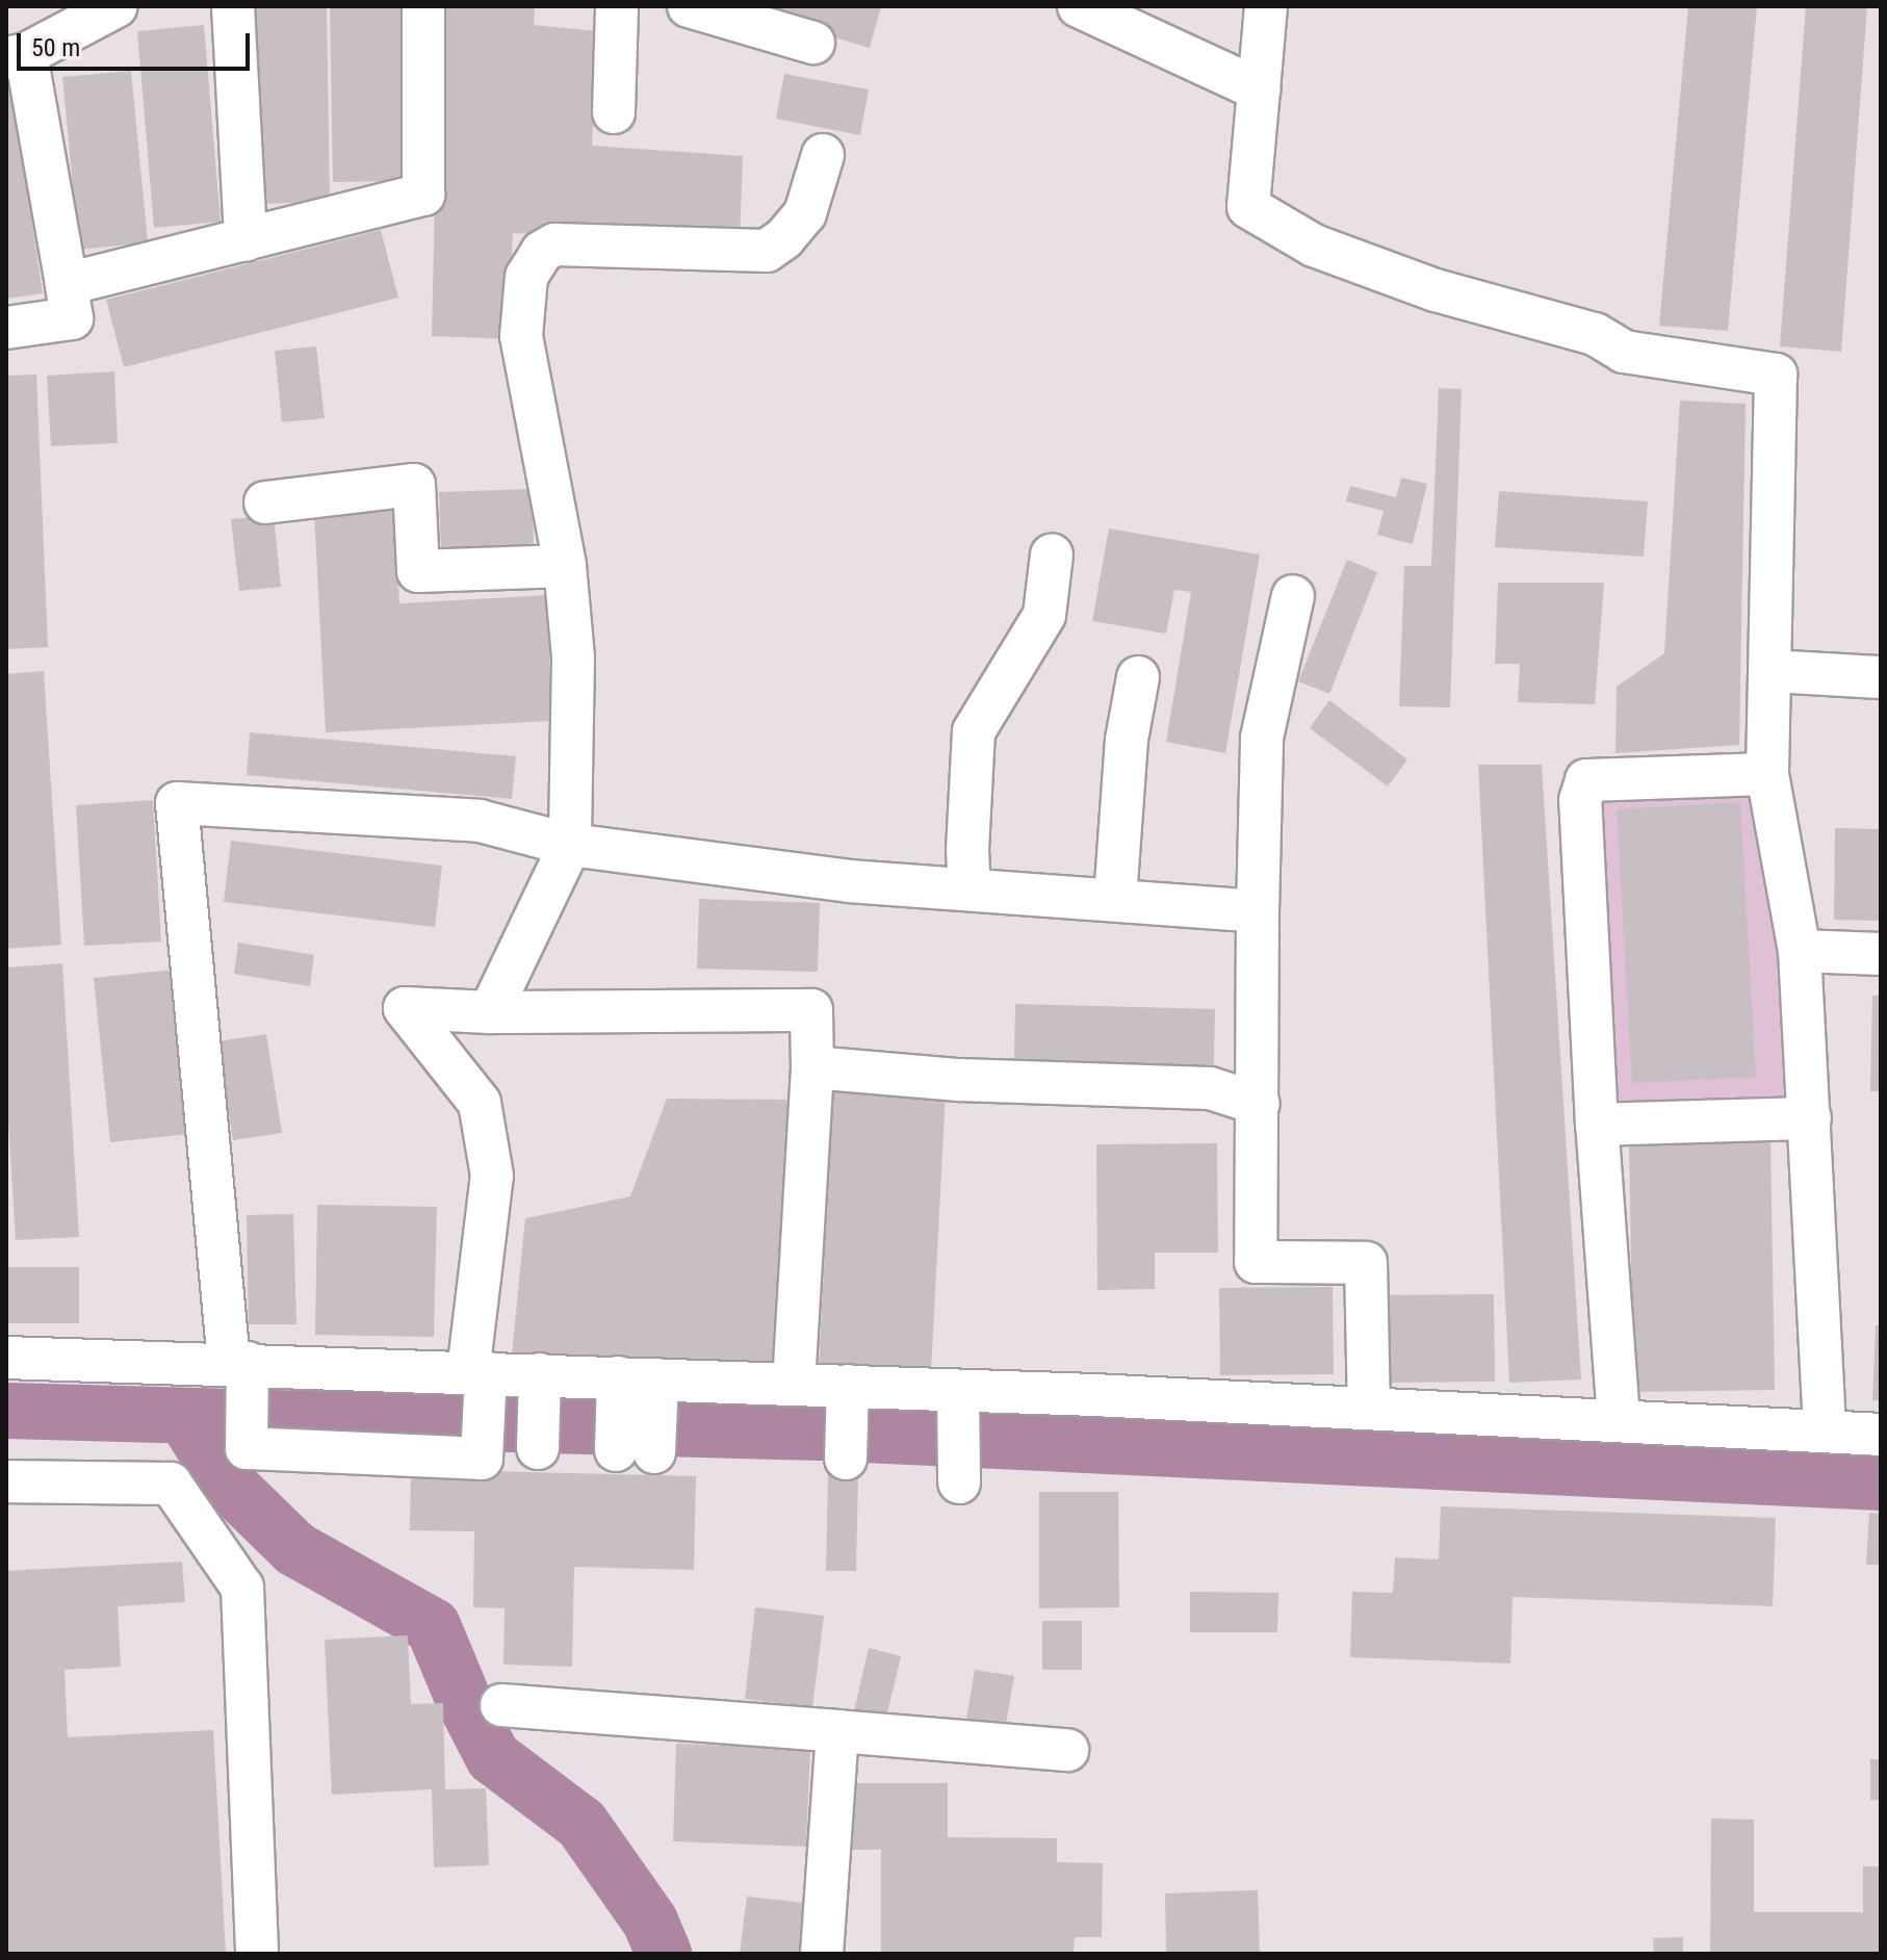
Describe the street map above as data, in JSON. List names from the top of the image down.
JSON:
{
  "scale_bar": "50 m"
}
